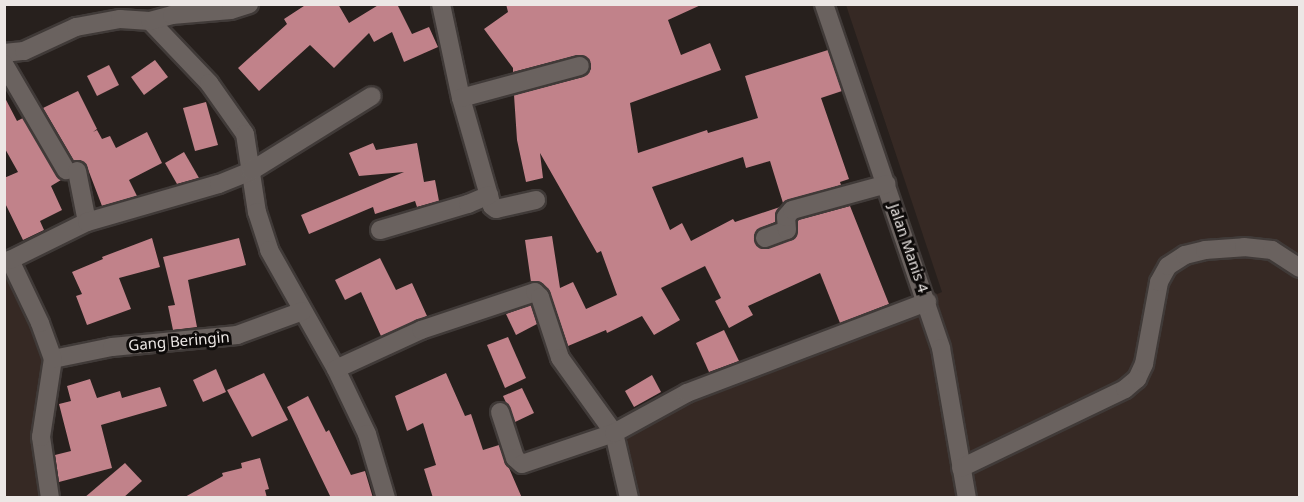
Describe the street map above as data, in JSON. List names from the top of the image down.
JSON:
{
  "streets": {
    "street": ["Jalan Manis 4", "Gang Beringin"]
  }
}
